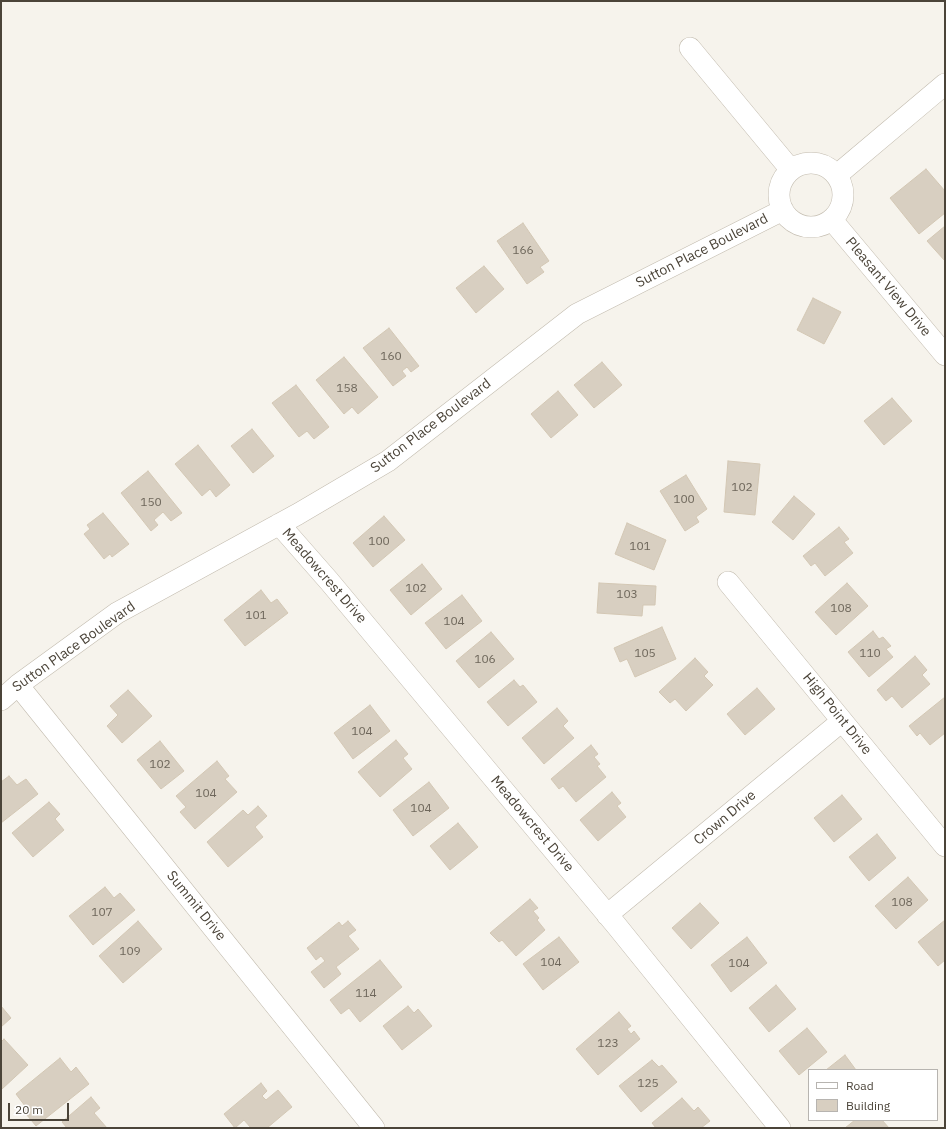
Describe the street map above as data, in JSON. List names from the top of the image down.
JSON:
{
  "streets": {
    "street": [
      "Sutton Place Boulevard",
      "Pleasant View Drive",
      "Meadowcrest Drive",
      "High Point Drive",
      "Crown Drive",
      "Summit Drive"
    ]
  },
  "crossings": [
    ["Sutton Place Boulevard", "Pleasant View Drive"],
    ["Sutton Place Boulevard", "Meadowcrest Drive"],
    ["Sutton Place Boulevard", "Summit Drive"],
    ["Meadowcrest Drive", "Crown Drive"],
    ["High Point Drive", "Crown Drive"]
  ],
  "house_numbers": [
    "166",
    "160",
    "158",
    "102",
    "100",
    "150",
    "100",
    "101",
    "102",
    "103",
    "108",
    "101",
    "104",
    "105",
    "110",
    "106",
    "104",
    "102",
    "104",
    "104",
    "108",
    "107",
    "109",
    "104",
    "104",
    "114",
    "123",
    "125"
  ],
  "legend": ["Road", "Building"],
  "scale_bar": "20 m"
}
